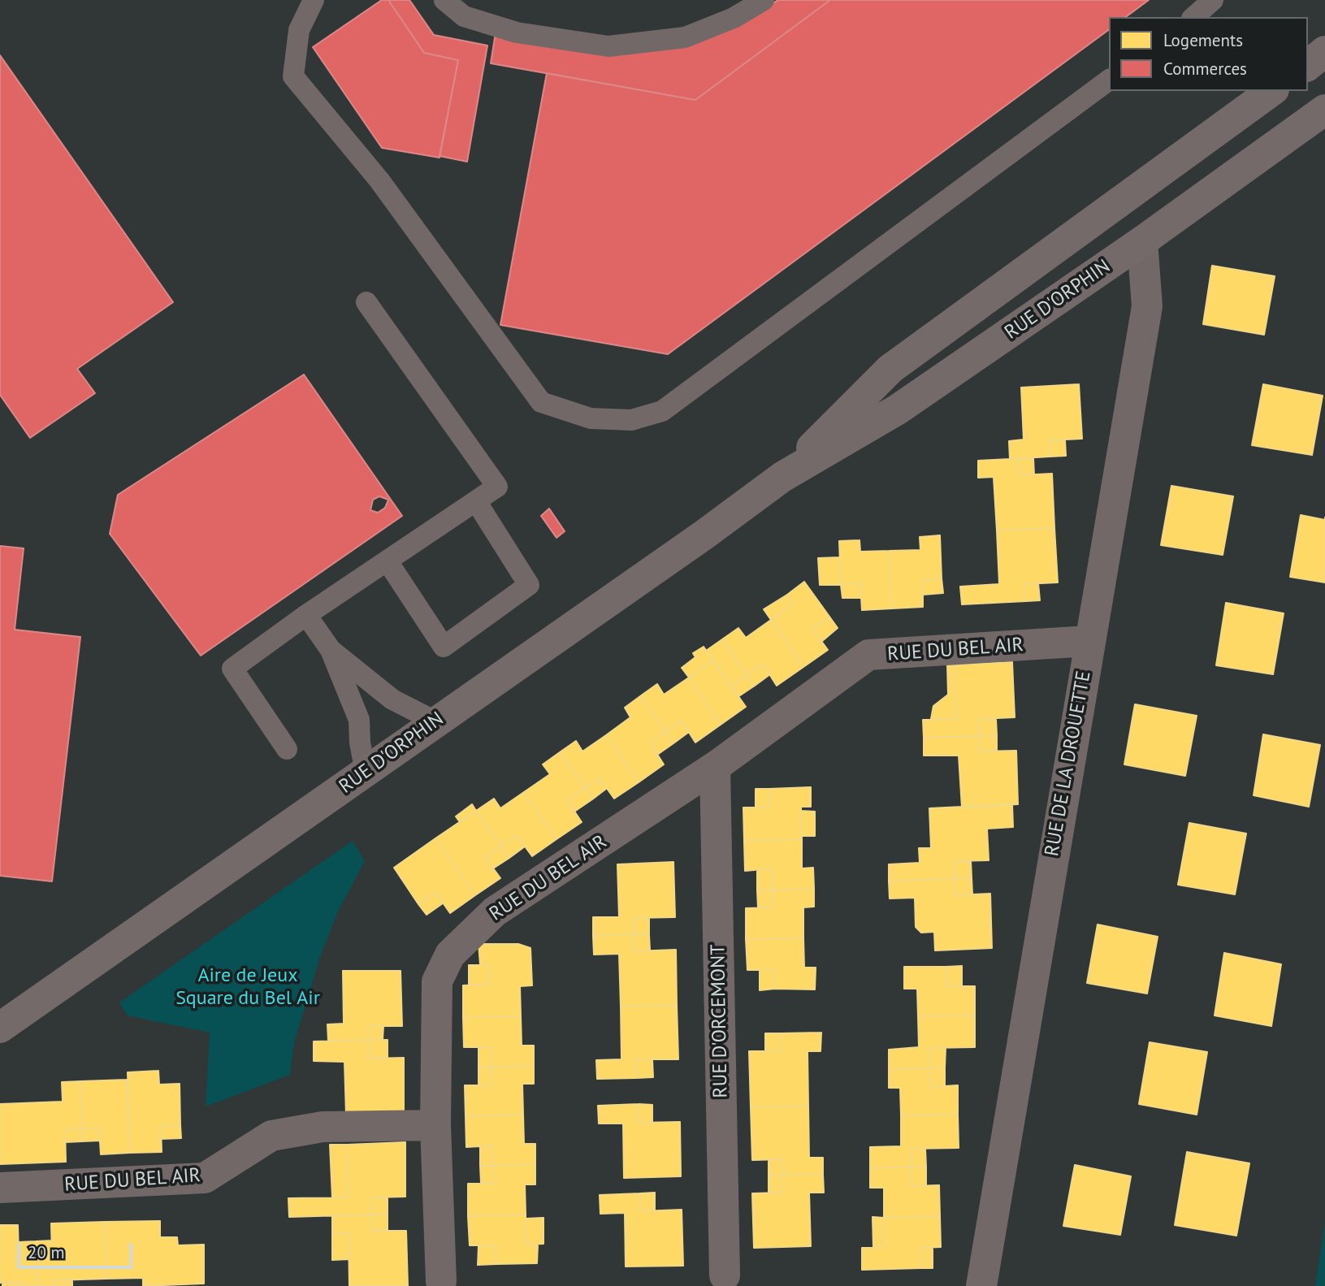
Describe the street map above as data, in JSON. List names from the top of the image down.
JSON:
{
  "streets": {
    "main road": ["RUE D'ORPHIN"],
    "street": ["RUE DU BEL AIR", "RUE DE LA DROUETTE", "RUE D'ORCEMONT"]
  },
  "crossings": [
    ["RUE D'ORPHIN", "RUE DE LA DROUETTE"],
    ["RUE DU BEL AIR", "RUE DE LA DROUETTE"],
    ["RUE DU BEL AIR", "RUE D'ORCEMONT"]
  ],
  "parks": ["Aire de Jeux Square du Bel Air"],
  "legend": ["Logements", "Commerces"],
  "scale_bar": "20 m"
}
